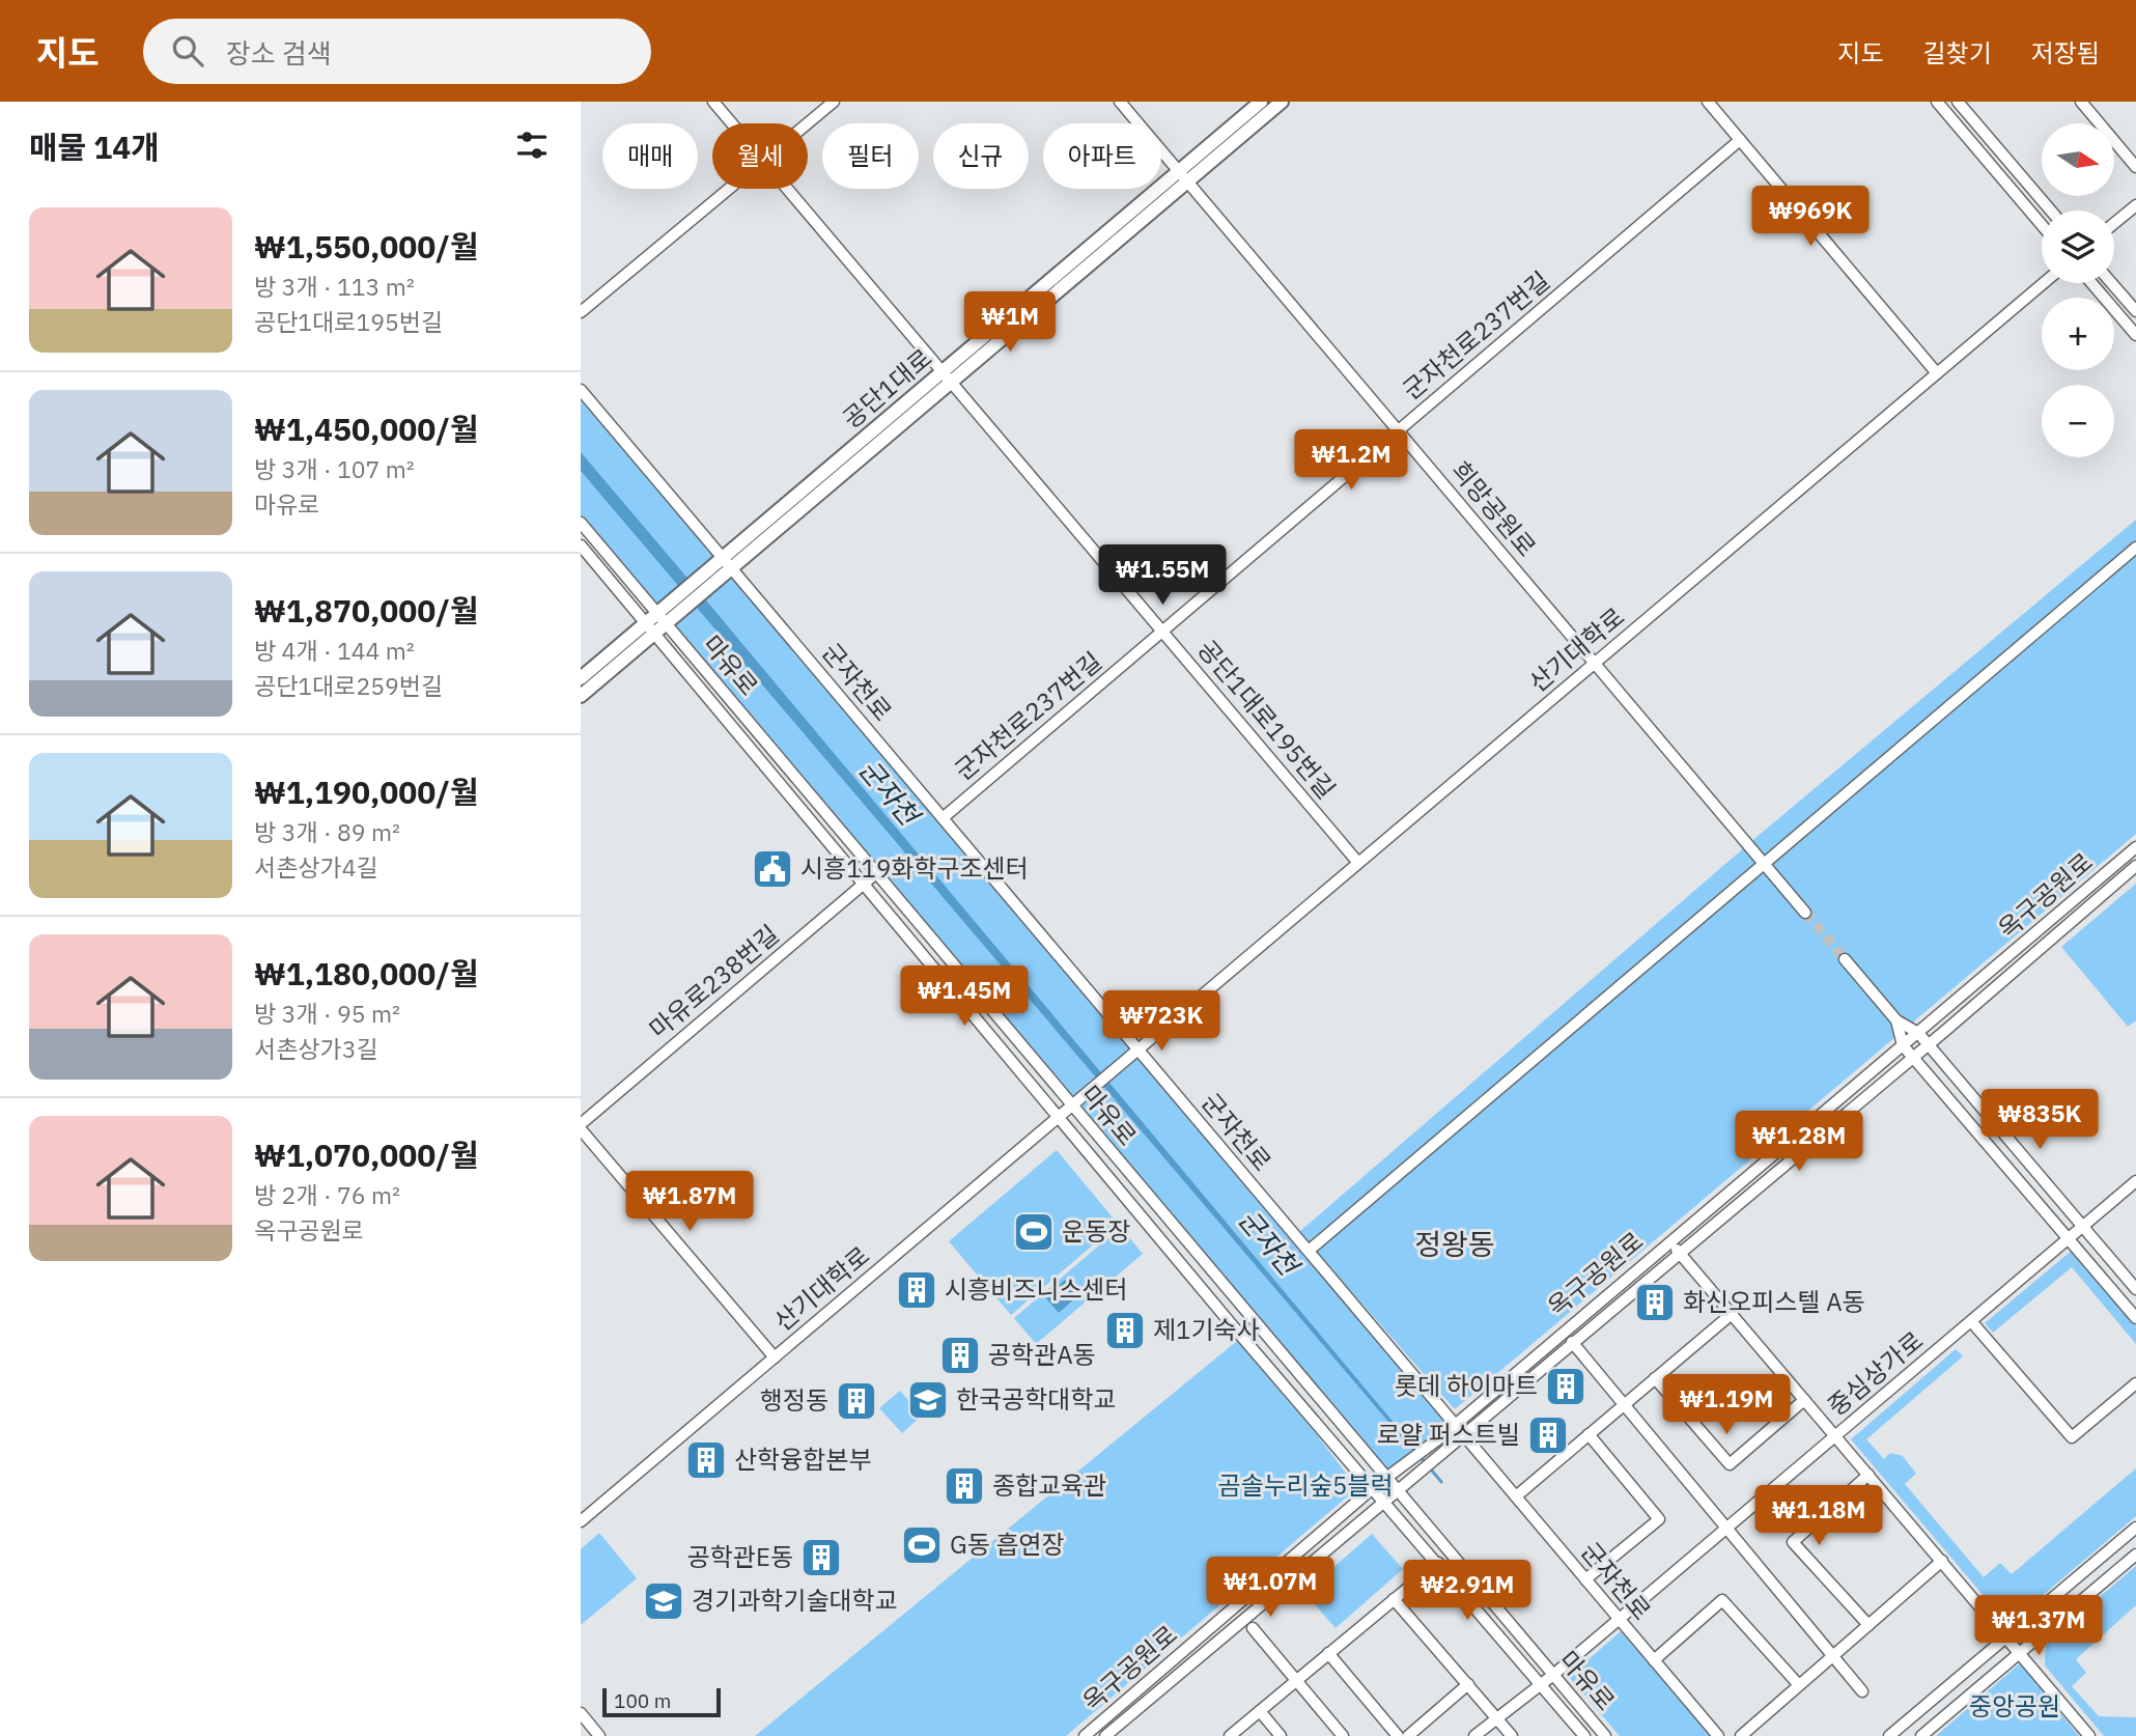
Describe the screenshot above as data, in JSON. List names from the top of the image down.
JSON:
{
  "streets": {
    "main road": ["공단1대로"],
    "street": [
      "군자천로237번길",
      "희망공원로",
      "산기대학로",
      "마유로",
      "군자천로",
      "공단1대로195번길",
      "옥구공원로",
      "마유로238번길",
      "중심상가로"
    ]
  },
  "crossings": [
    ["군자천로237번길", "희망공원로"],
    ["군자천로237번길", "군자천로"],
    ["군자천로237번길", "공단1대로195번길"],
    ["공단1대로", "희망공원로"],
    ["공단1대로", "마유로"],
    ["공단1대로", "군자천로"],
    ["공단1대로", "공단1대로195번길"],
    ["희망공원로", "산기대학로"],
    ["산기대학로", "마유로"],
    ["산기대학로", "군자천로"],
    ["산기대학로", "공단1대로195번길"],
    ["마유로", "옥구공원로"],
    ["마유로", "마유로238번길"],
    ["마유로", "중심상가로"],
    ["군자천로", "옥구공원로"],
    ["군자천로", "중심상가로"]
  ],
  "districts": ["정왕동"],
  "water": ["군자천"],
  "parks": ["곰솔누리숲5블럭", "중앙공원"],
  "places": {
    "public building": ["시흥119화학구조센터"],
    "sports": ["운동장", "G동 흡연장"],
    "building": [
      "시흥비즈니스센터",
      "화신오피스텔 A동",
      "제1기숙사",
      "공학관A동",
      "롯데 하이마트",
      "행정동",
      "로얄 퍼스트빌",
      "산학융합본부",
      "종합교육관",
      "공학관E동"
    ],
    "school or university": ["한국공학대학교", "경기과학기술대학교"]
  },
  "scale_bar": "100 m",
  "north": "right",
  "page": {
    "header": "지도",
    "search": "장소 검색",
    "nav": ["지도", "길찾기", "저장됨"],
    "heading": "매물 14개",
    "map_buttons": ["+", "−"],
    "chip": [
      "매매",
      "월세",
      "필터",
      "신규",
      "아파트"
    ],
    "price": [
      "₩969K",
      "₩1M",
      "₩1.2M",
      "₩1.55M",
      "₩1.45M",
      "₩723K",
      "₩835K",
      "₩1.28M",
      "₩1.87M",
      "₩1.19M",
      "₩1.18M",
      "₩1.07M",
      "₩2.91M",
      "₩1.37M"
    ],
    "list": [
      {
        "name": "₩1,550,000/월",
        "note": "방 3개 · 113 m² · 공단1대로195번길"
      },
      {
        "name": "₩1,450,000/월",
        "note": "방 3개 · 107 m² · 마유로"
      },
      {
        "name": "₩1,870,000/월",
        "note": "방 4개 · 144 m² · 공단1대로259번길"
      },
      {
        "name": "₩1,190,000/월",
        "note": "방 3개 · 89 m² · 서촌상가4길"
      },
      {
        "name": "₩1,180,000/월",
        "note": "방 3개 · 95 m² · 서촌상가3길"
      },
      {
        "name": "₩1,070,000/월",
        "note": "방 2개 · 76 m² · 옥구공원로"
      }
    ],
    "scale": "100 m"
  }
}
